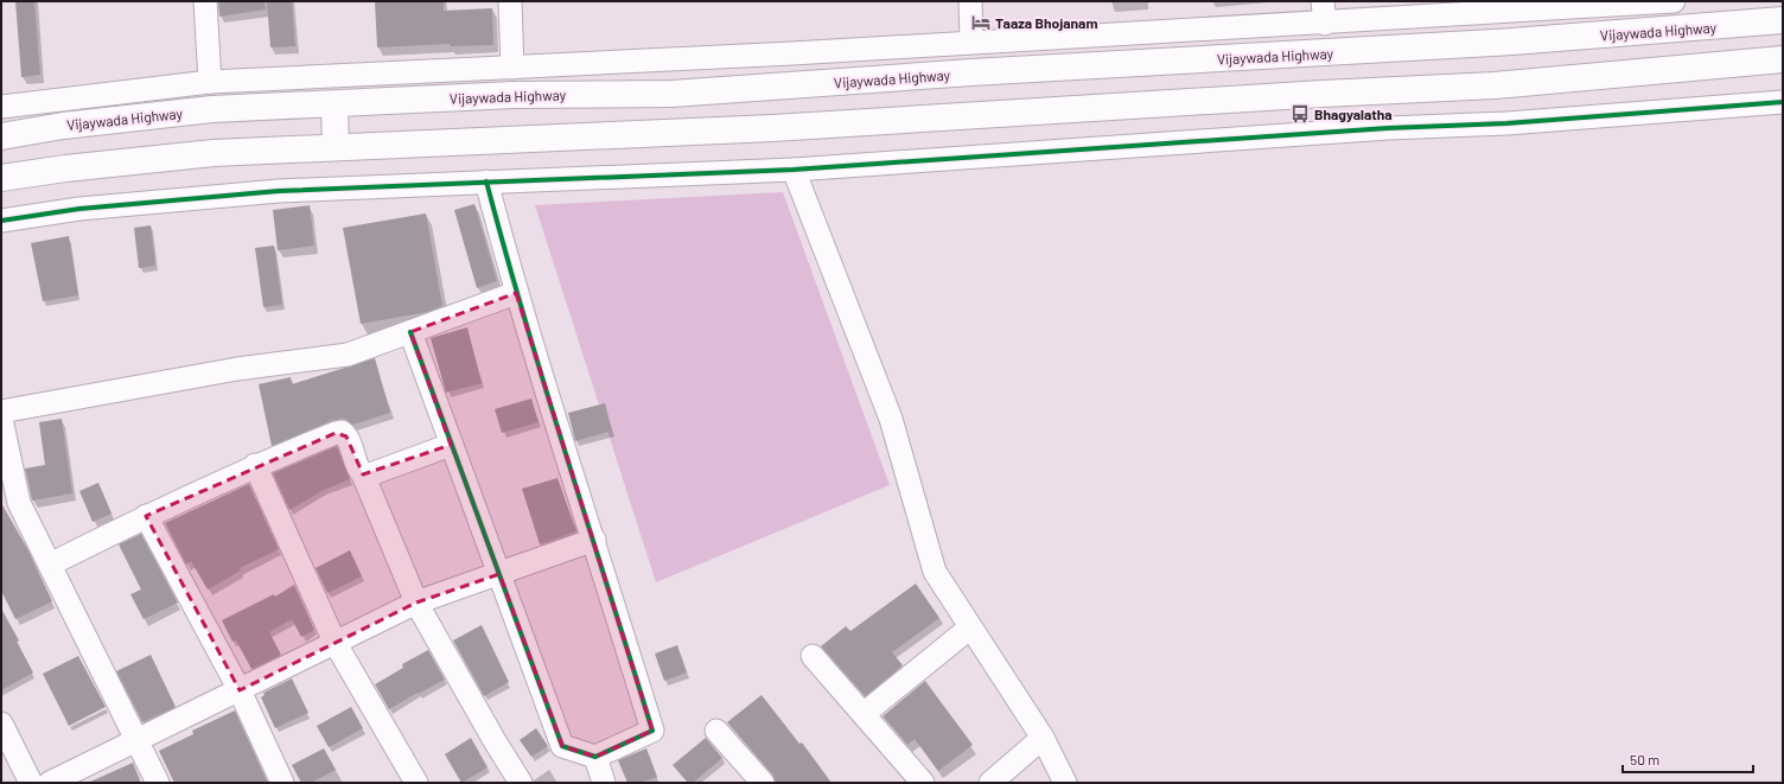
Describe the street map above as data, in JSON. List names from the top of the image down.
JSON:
{
  "streets": {
    "highway": ["Vijaywada Highway"]
  },
  "places": {
    "hotel": ["Taaza Bhojanam"],
    "bus stop": ["Bhagyalatha"]
  },
  "scale_bar": "50 m"
}
